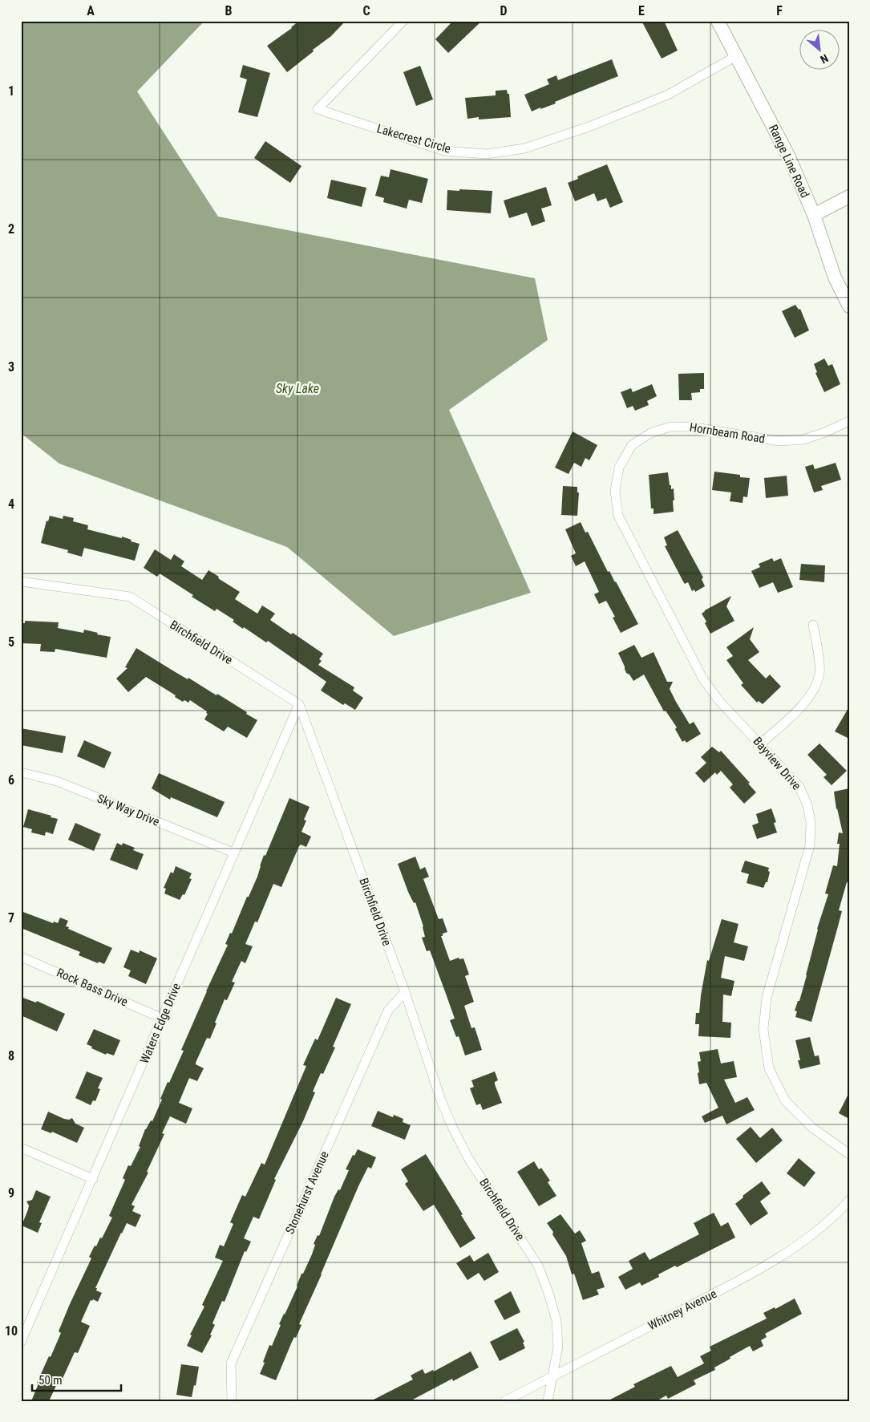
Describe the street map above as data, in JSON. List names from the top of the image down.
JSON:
{
  "streets": {
    "main road": ["Range Line Road"],
    "street": [
      "Lakecrest Circle",
      "Hornbeam Road",
      "Birchfield Drive",
      "Bayview Drive",
      "Sky Way Drive",
      "Rock Bass Drive",
      "Waters Edge Drive",
      "Stonehurst Avenue",
      "Whitney Avenue"
    ]
  },
  "crossings": [
    ["Lakecrest Circle", "Range Line Road"],
    ["Hornbeam Road", "Bayview Drive"],
    ["Birchfield Drive", "Waters Edge Drive"],
    ["Birchfield Drive", "Stonehurst Avenue"],
    ["Birchfield Drive", "Whitney Avenue"],
    ["Sky Way Drive", "Waters Edge Drive"],
    ["Rock Bass Drive", "Waters Edge Drive"]
  ],
  "water": ["Sky Lake"],
  "scale_bar": "50 m",
  "north": "bottom right",
  "grid": {
    "columns": [
      "A",
      "B",
      "C",
      "D",
      "E",
      "F"
    ],
    "rows": [
      "1",
      "2",
      "3",
      "4",
      "5",
      "6",
      "7",
      "8",
      "9",
      "10"
    ]
  }
}
